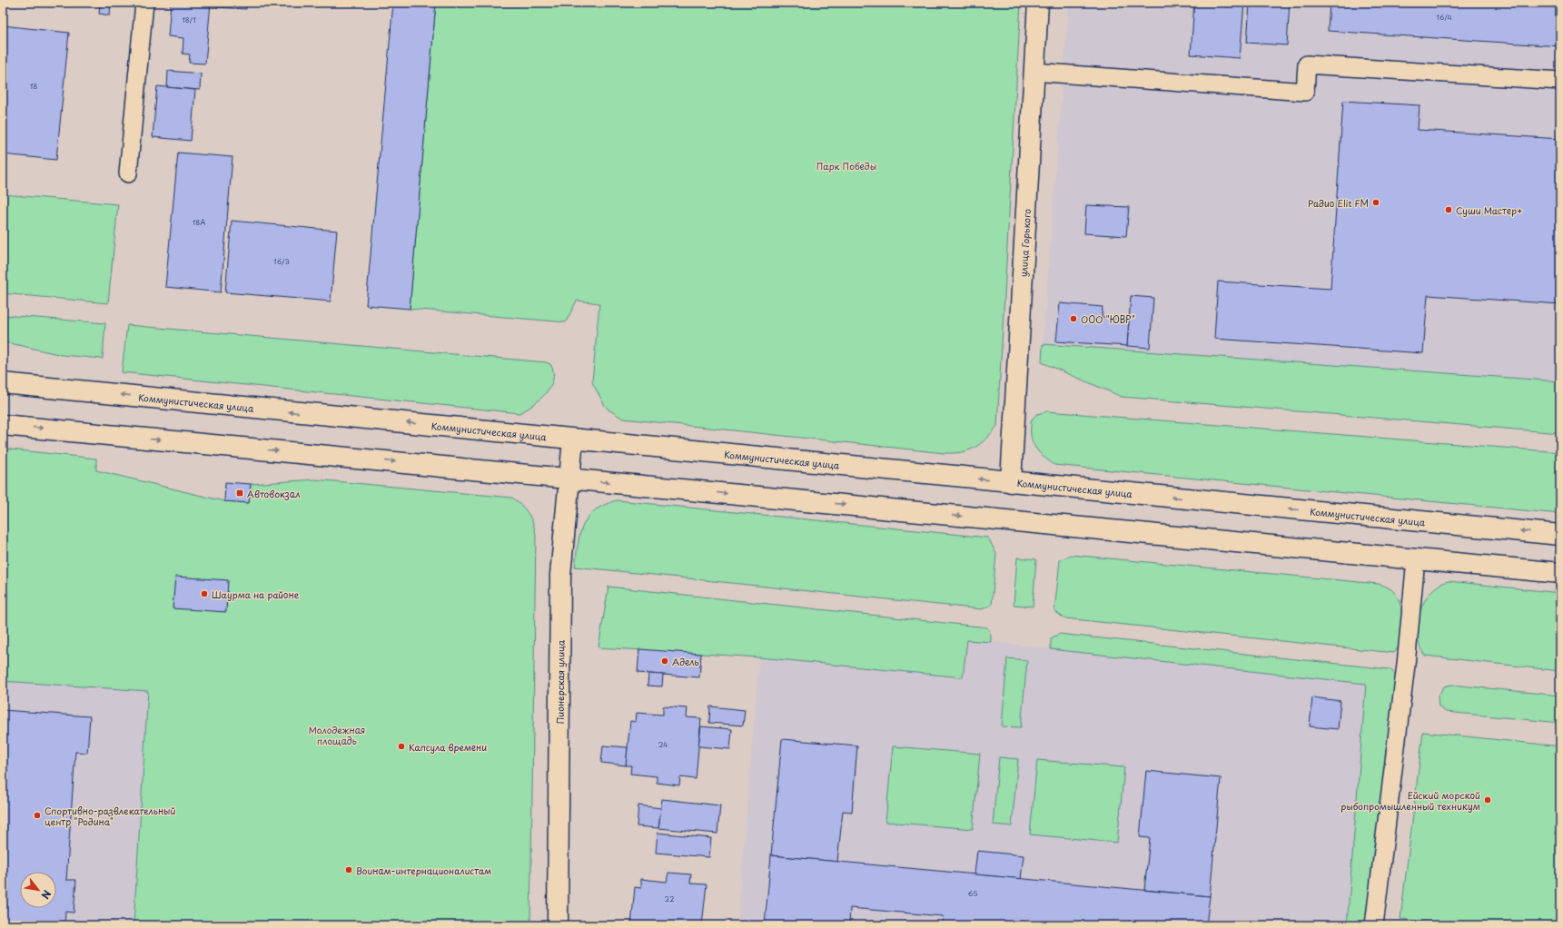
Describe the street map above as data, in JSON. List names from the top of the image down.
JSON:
{
  "streets": {
    "main road": ["улица Горького", "Коммунистическая улица", "Пионерская улица"]
  },
  "crossings": [
    ["улица Горького", "Коммунистическая улица"],
    ["Коммунистическая улица", "Пионерская улица"]
  ],
  "parks": ["Парк Победы", "Молодежная площадь"],
  "places": {
    "other": [
      "Радио Elit FM",
      "Суши Мастер+",
      "ООО \"ЮВР\"",
      "Шаурма на районе",
      "Адель",
      "Капсула времени",
      "Ейский морской рыбопромышленный техникум",
      "Спортивно-развлекательный центр \"Родина\"",
      "Воинам-интернационалистам"
    ],
    "transit": ["Автовокзал"]
  },
  "house_numbers": [
    "16/4",
    "18/1",
    "18",
    "18А",
    "16/3",
    "24",
    "65",
    "22"
  ],
  "north": "bottom right"
}
